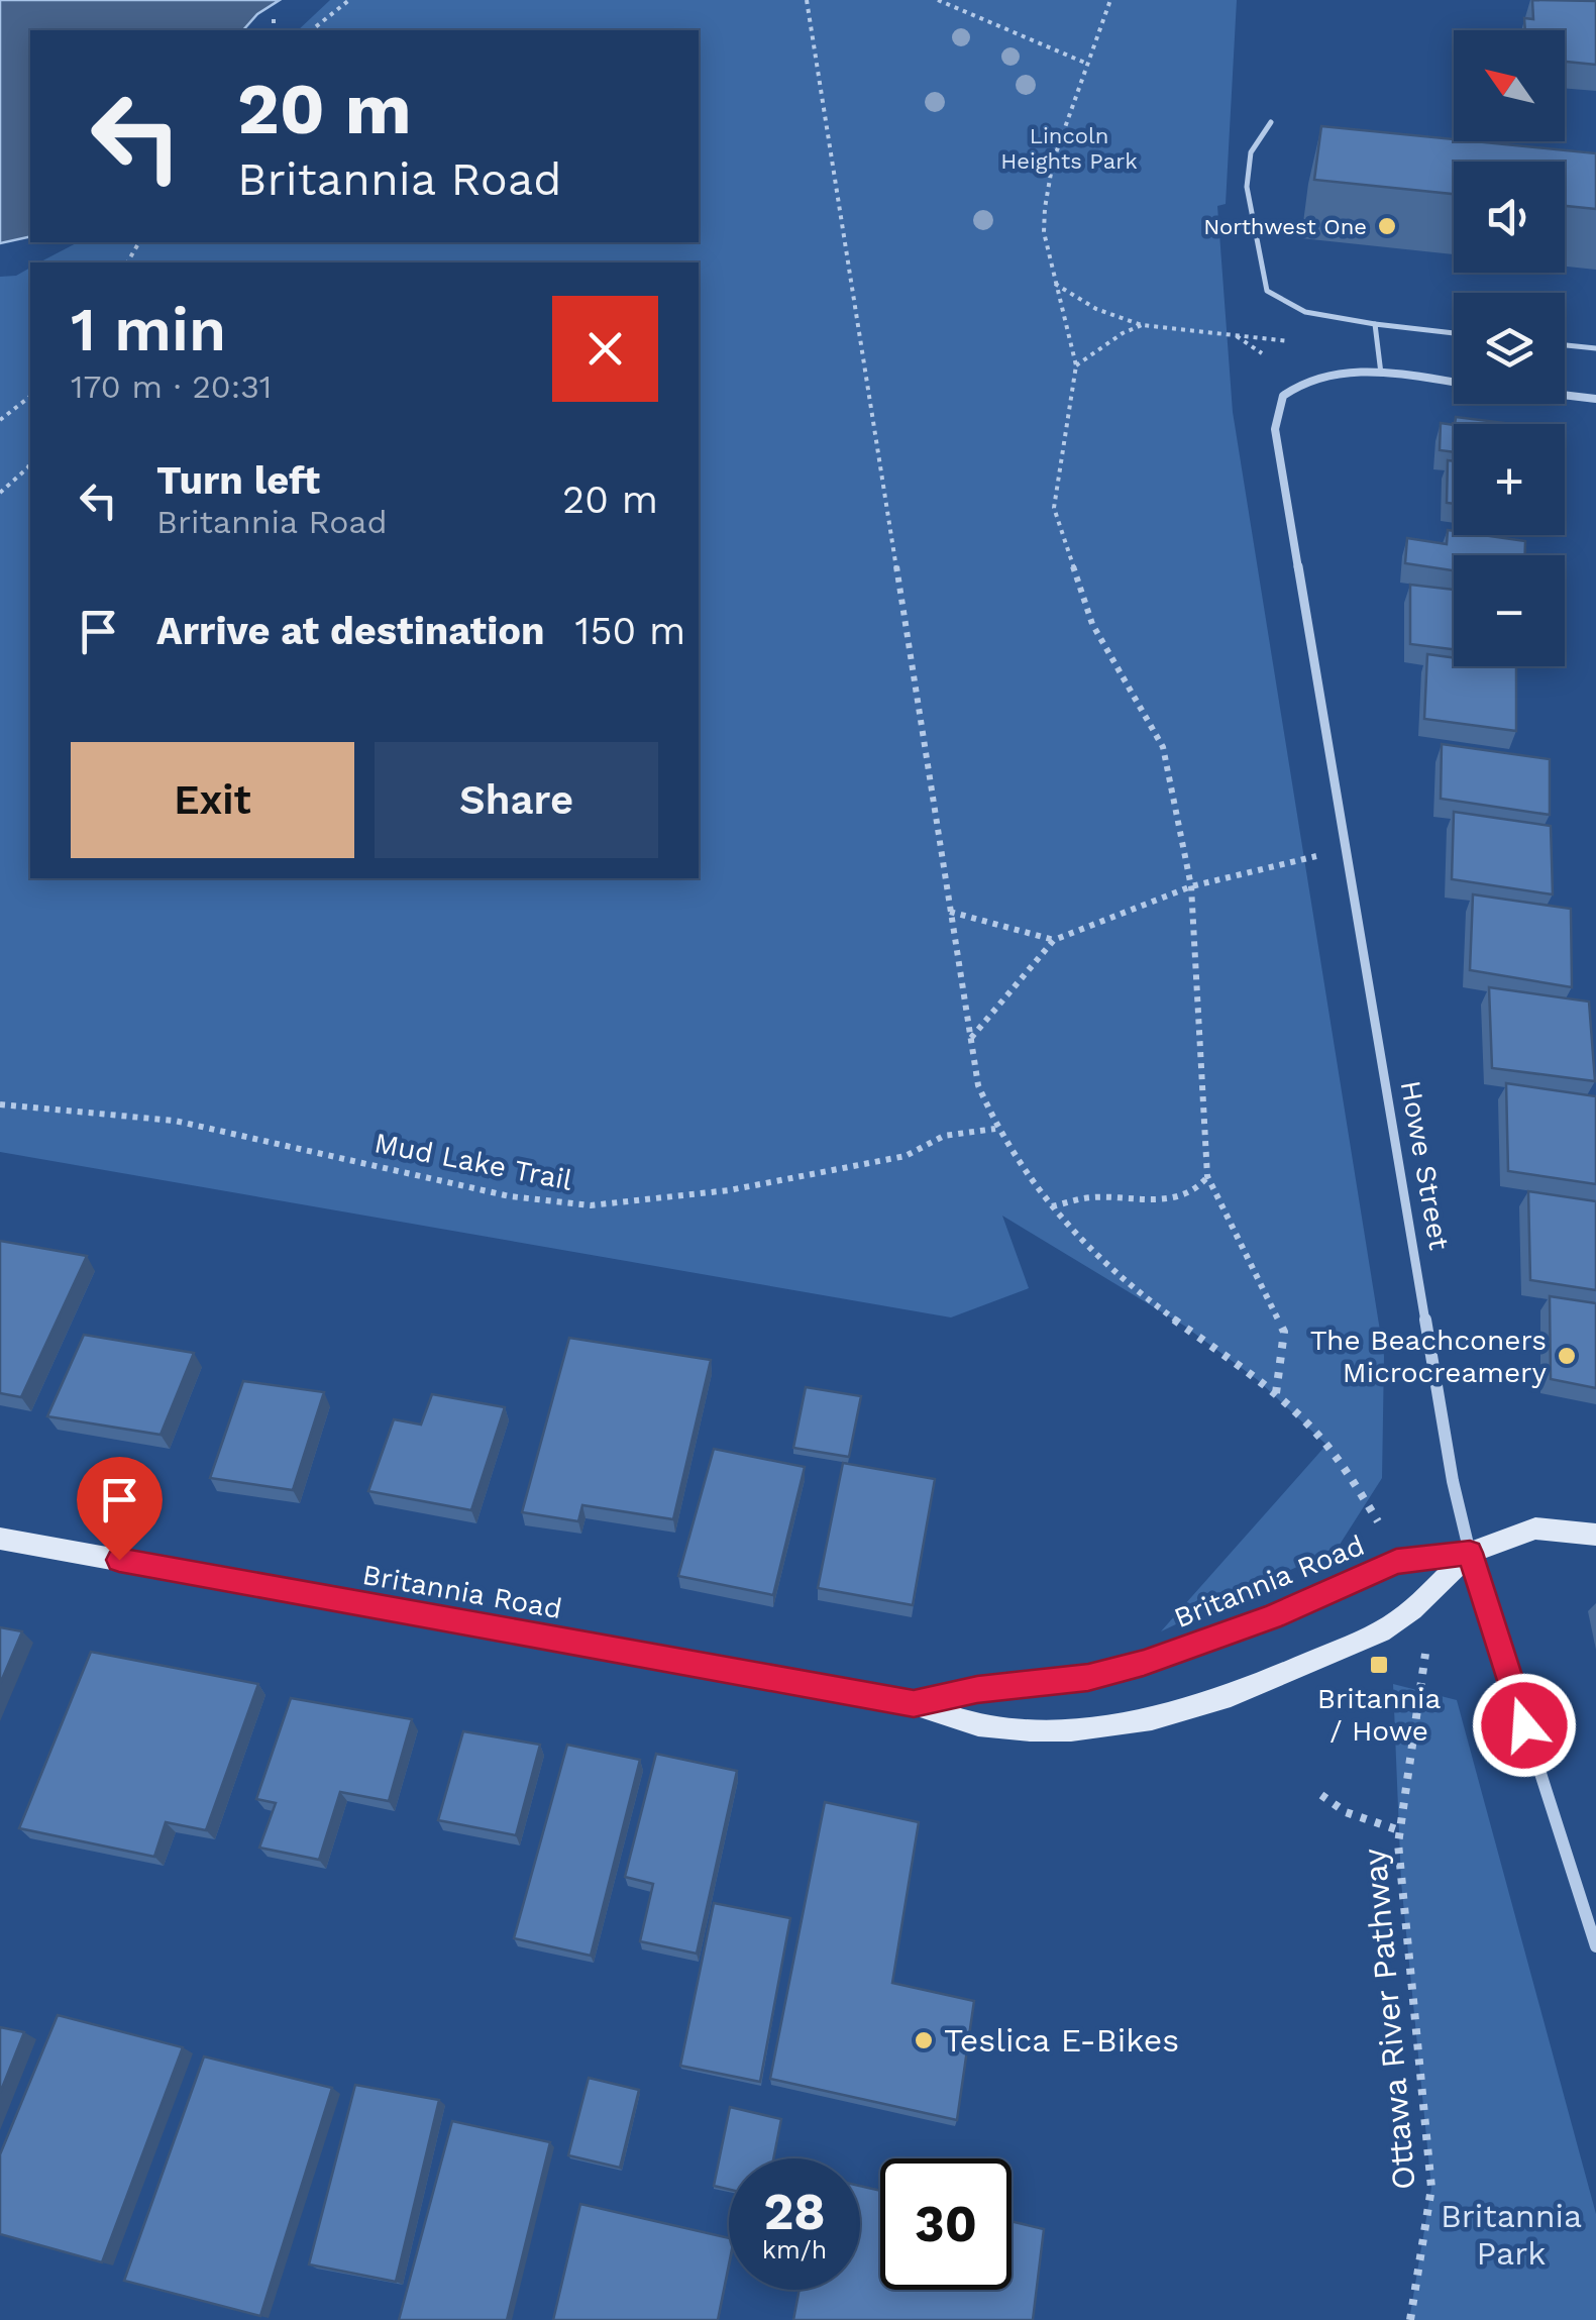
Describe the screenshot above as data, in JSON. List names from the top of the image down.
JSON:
{
  "streets": {
    "street": ["Howe Street", "Britannia Road"],
    "path": ["Mud Lake Trail", "Ottawa River Pathway"]
  },
  "crossings": [
    ["Howe Street", "Britannia Road"]
  ],
  "parks": ["Lincoln Heights Park", "Britannia Park"],
  "places": {
    "other": ["Northwest One", "The Beachconers Microcreamery", "Teslica E-Bikes"],
    "transit": ["Britannia / Howe"]
  },
  "north": "top left",
  "page": {
    "map_buttons": ["+", "−"],
    "turn": ["20 m", "Britannia Road"],
    "heading": ["1 min", "170 m · 20:31"],
    "list": [
      {
        "name": "Turn left",
        "note": "Britannia Road",
        "value": "20 m"
      },
      {
        "name": "Arrive at destination",
        "value": "150 m"
      }
    ],
    "buttons": ["Exit", "Share"],
    "speed": "28 km/h",
    "limit": "30"
  }
}
